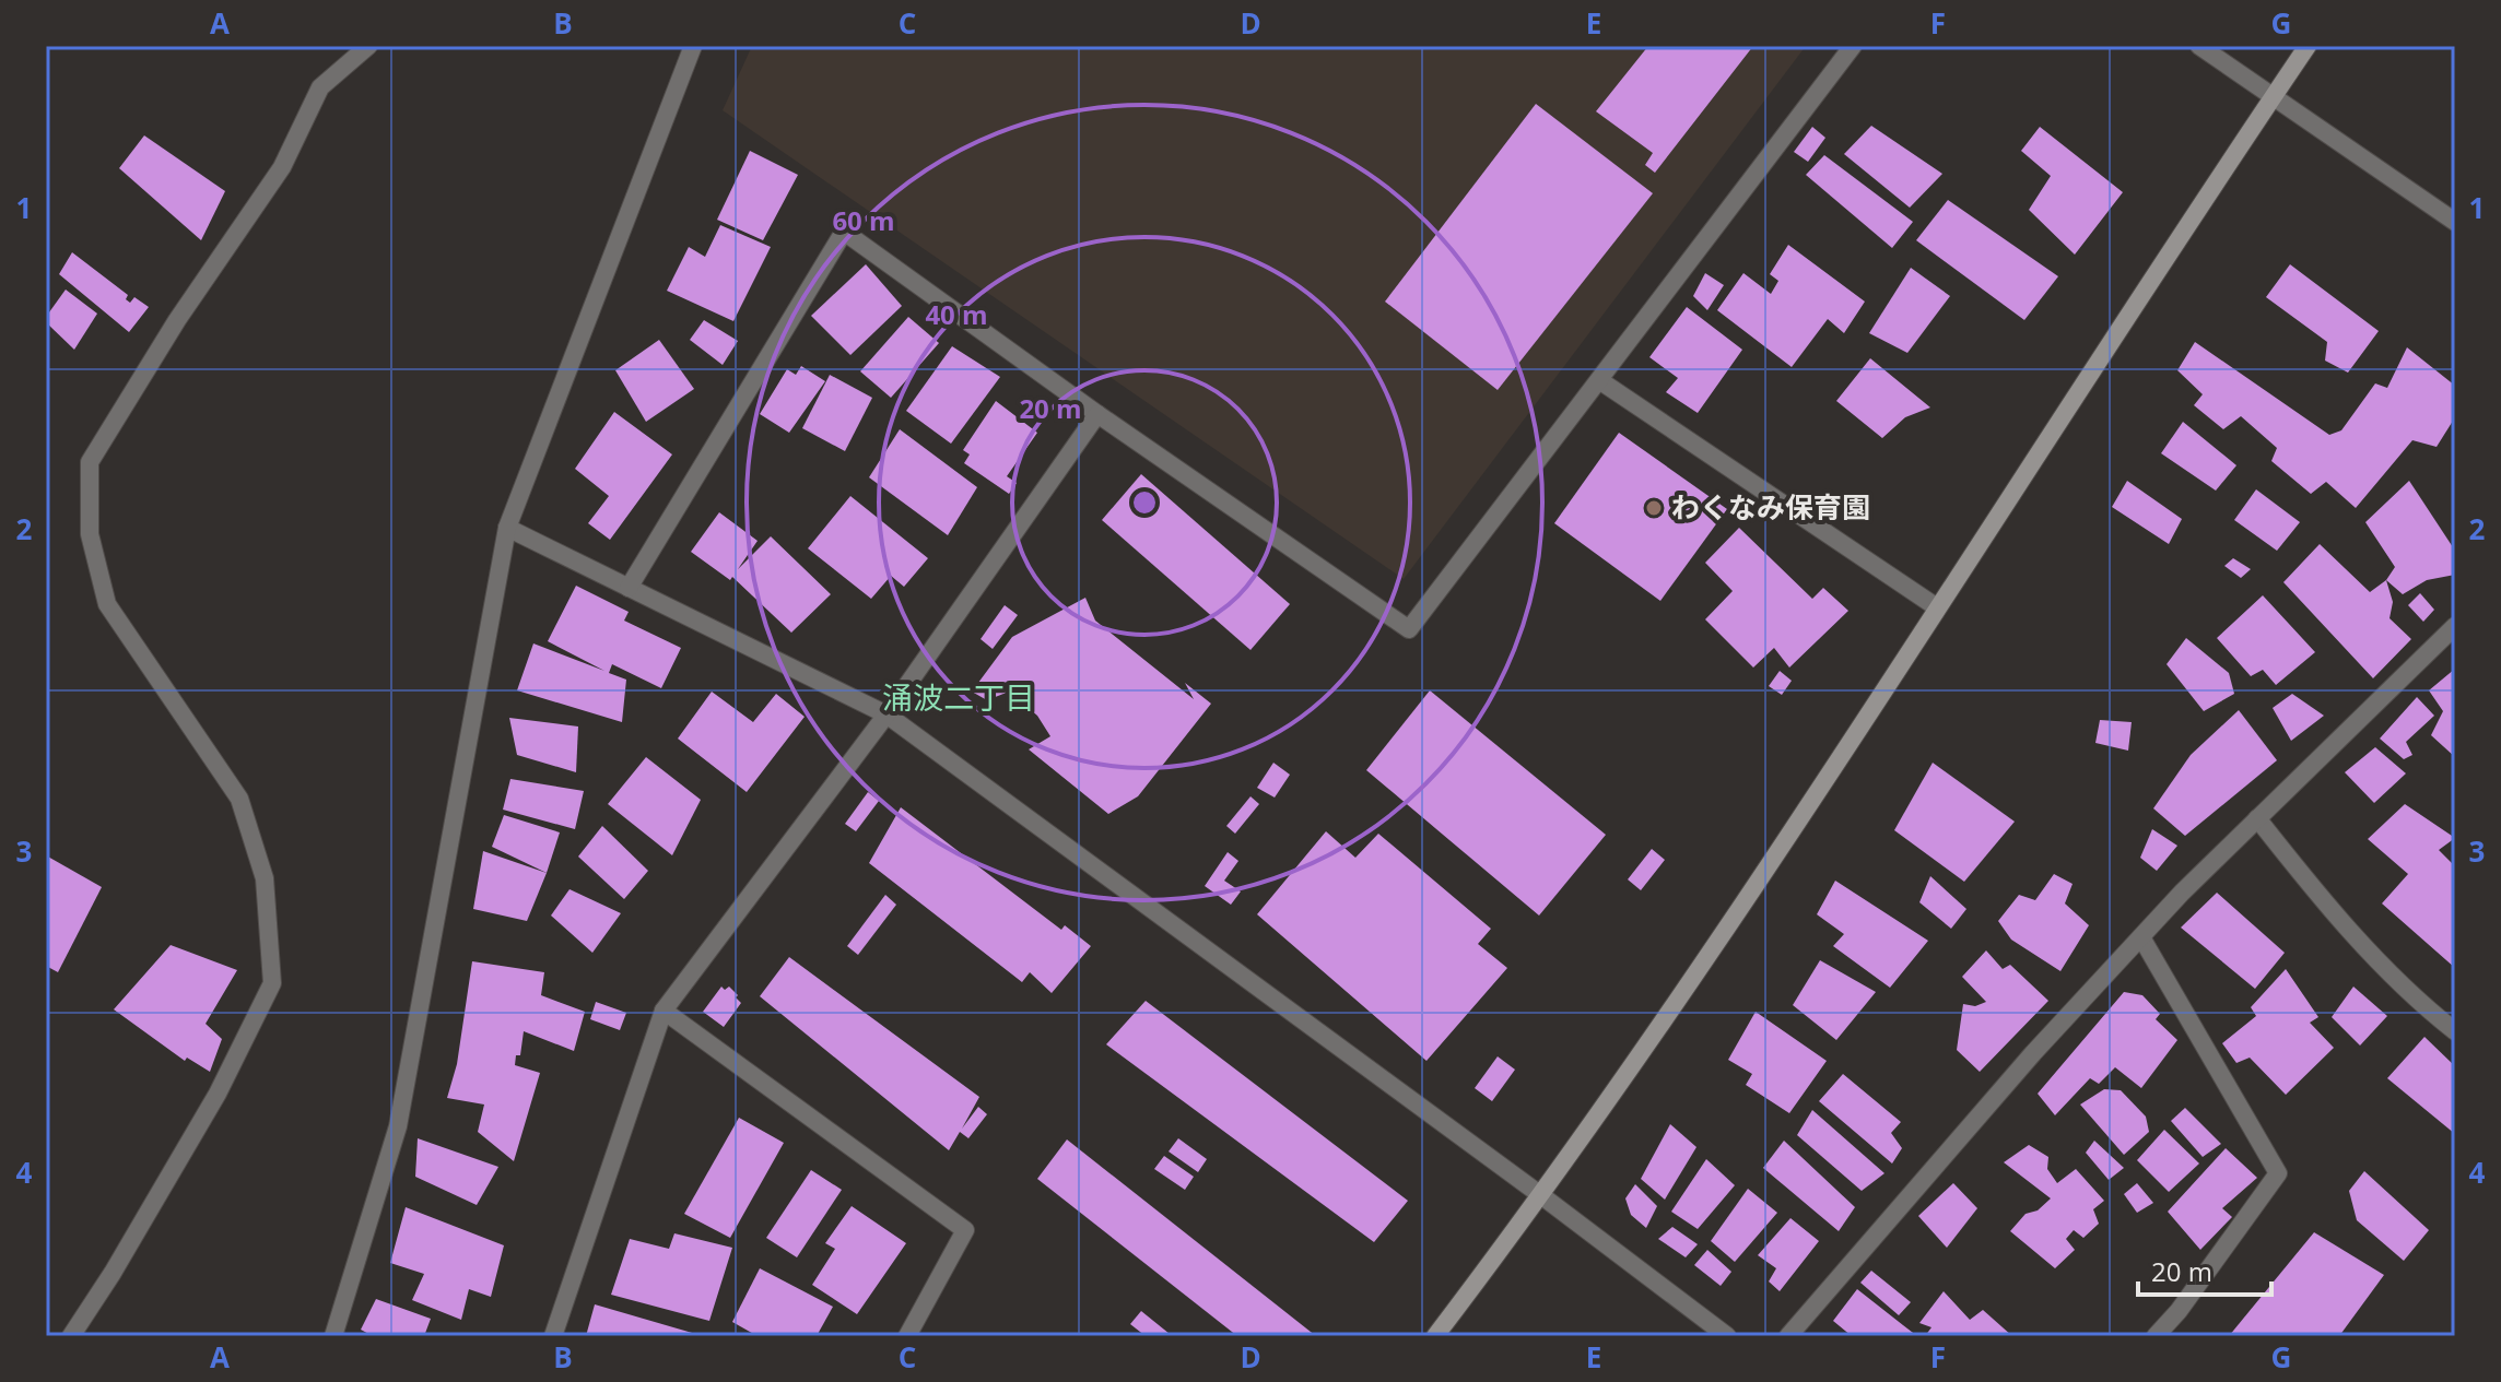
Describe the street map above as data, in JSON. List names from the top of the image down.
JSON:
{
  "districts": ["涌波二丁目"],
  "places": ["わくなみ保育園"],
  "scale_bar": "20 m",
  "grid": {
    "columns": [
      "A",
      "B",
      "C",
      "D",
      "E",
      "F",
      "G"
    ],
    "rows": [
      "1",
      "2",
      "3",
      "4"
    ]
  },
  "rings": ["60 m", "40 m", "20 m"]
}
